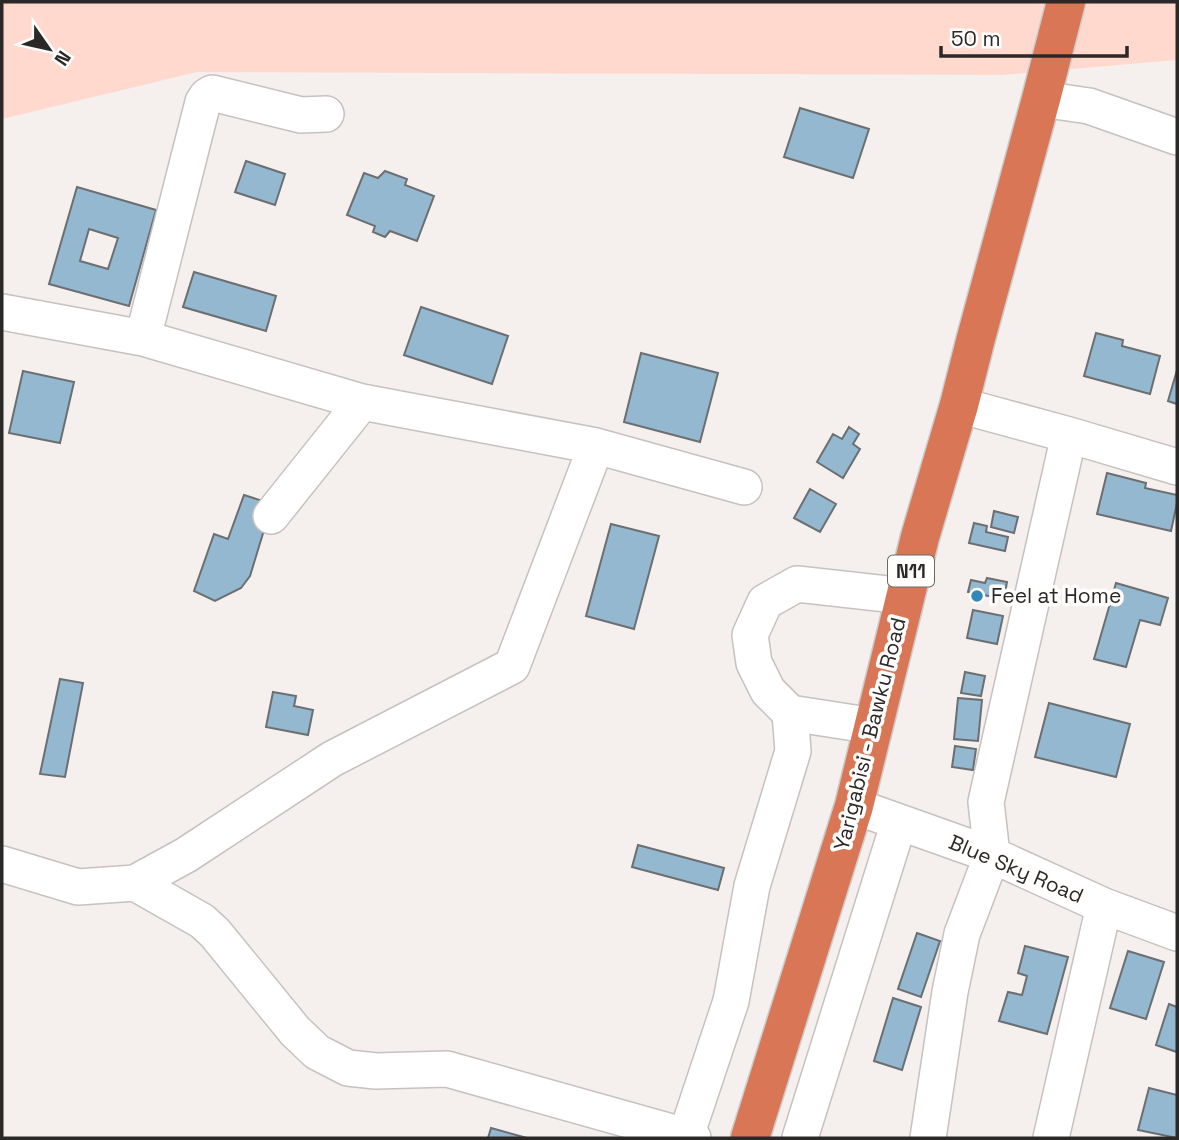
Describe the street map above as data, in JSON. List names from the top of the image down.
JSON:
{
  "streets": {
    "highway": ["N11", "Yarigabisi - Bawku Road"],
    "street": ["Blue Sky Road"]
  },
  "crossings": [
    ["Yarigabisi - Bawku Road", "Blue Sky Road"]
  ],
  "places": ["Feel at Home"],
  "scale_bar": "50 m",
  "north": "bottom right"
}
